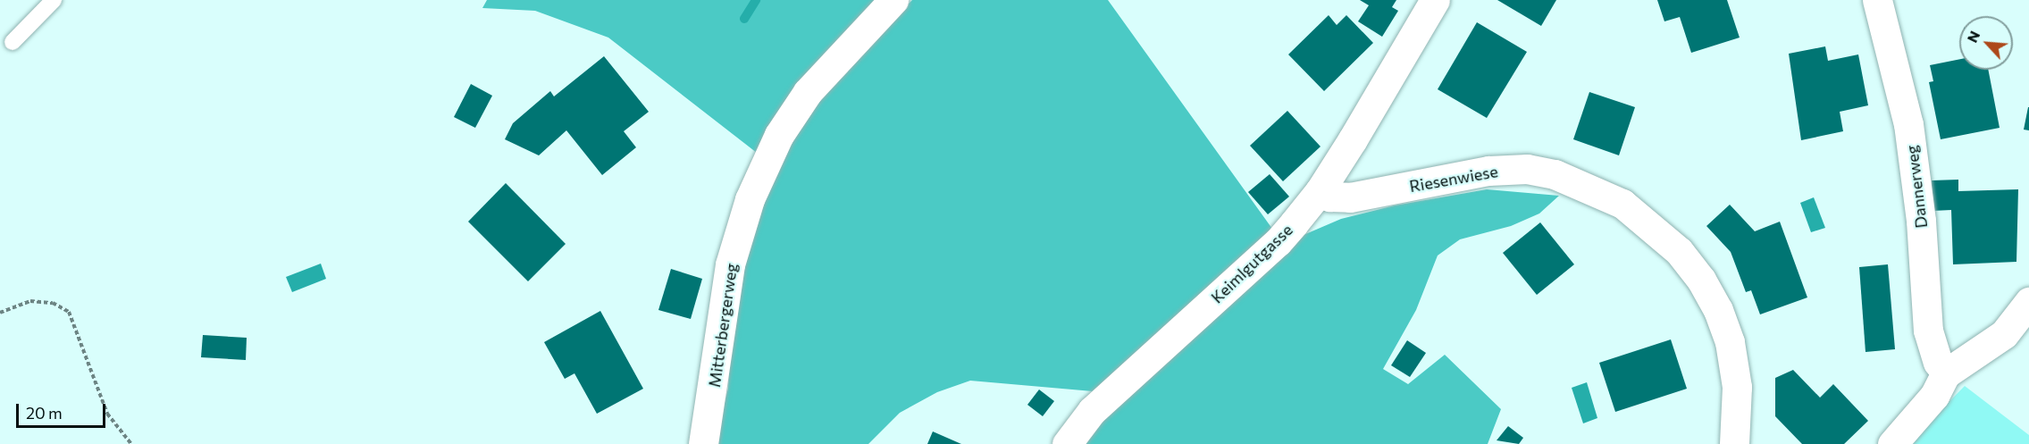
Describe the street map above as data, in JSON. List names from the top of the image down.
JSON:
{
  "streets": {
    "street": [
      "Riesenwiese",
      "Dannerweg",
      "Keimlgutgasse",
      "Mitterbergerweg"
    ]
  },
  "crossings": [
    ["Riesenwiese", "Keimlgutgasse"]
  ],
  "scale_bar": "20 m",
  "north": "top left"
}
